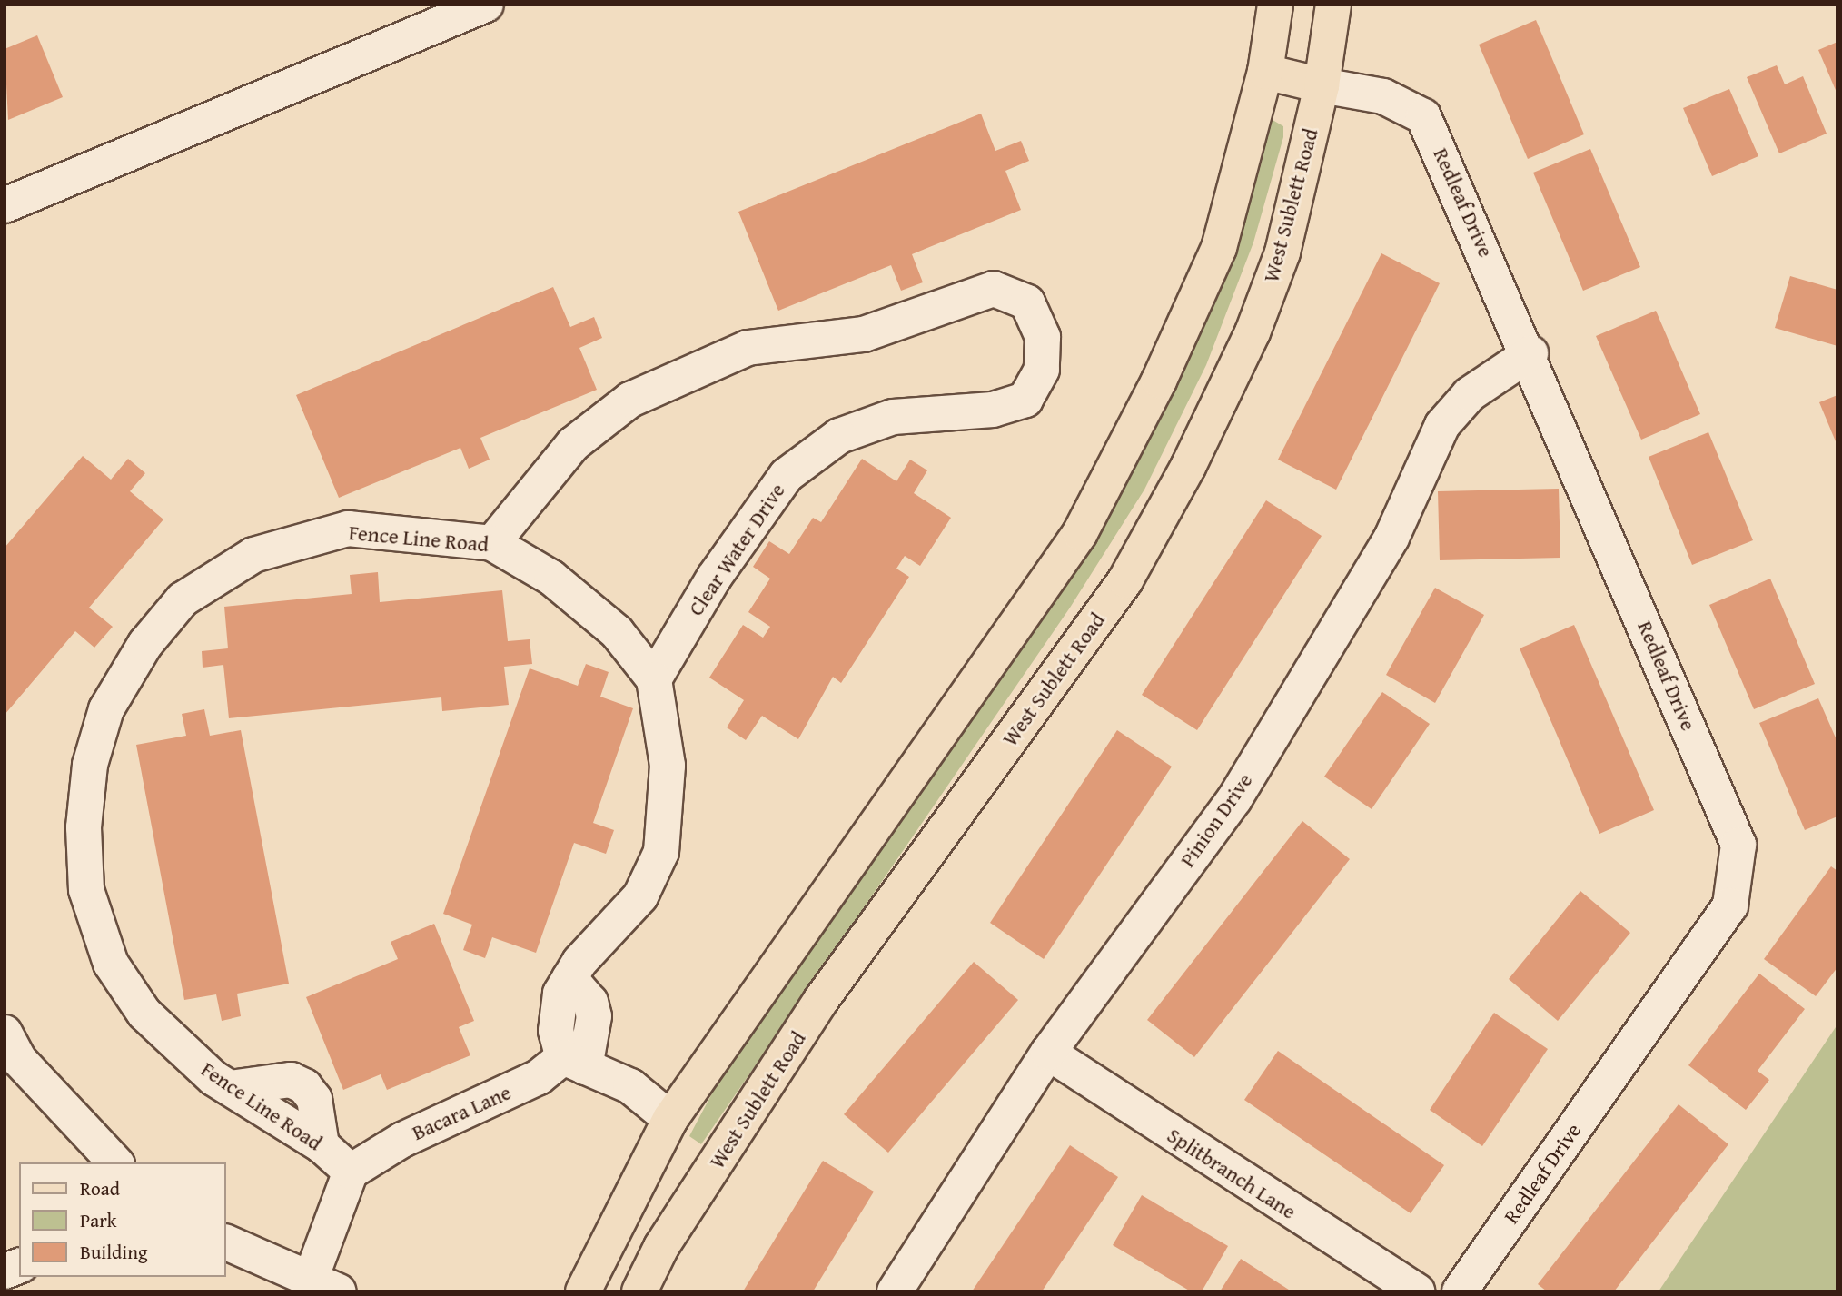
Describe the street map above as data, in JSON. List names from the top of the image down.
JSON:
{
  "streets": {
    "main road": ["West Sublett Road"],
    "street": [
      "Redleaf Drive",
      "Fence Line Road",
      "Clear Water Drive",
      "Pinion Drive",
      "Bacara Lane",
      "Splitbranch Lane"
    ]
  },
  "crossings": [
    ["Redleaf Drive", "West Sublett Road"],
    ["Redleaf Drive", "Pinion Drive"],
    ["Fence Line Road", "Clear Water Drive"],
    ["Fence Line Road", "Bacara Lane"],
    ["Pinion Drive", "Splitbranch Lane"]
  ],
  "legend": ["Road", "Park", "Building"]
}
